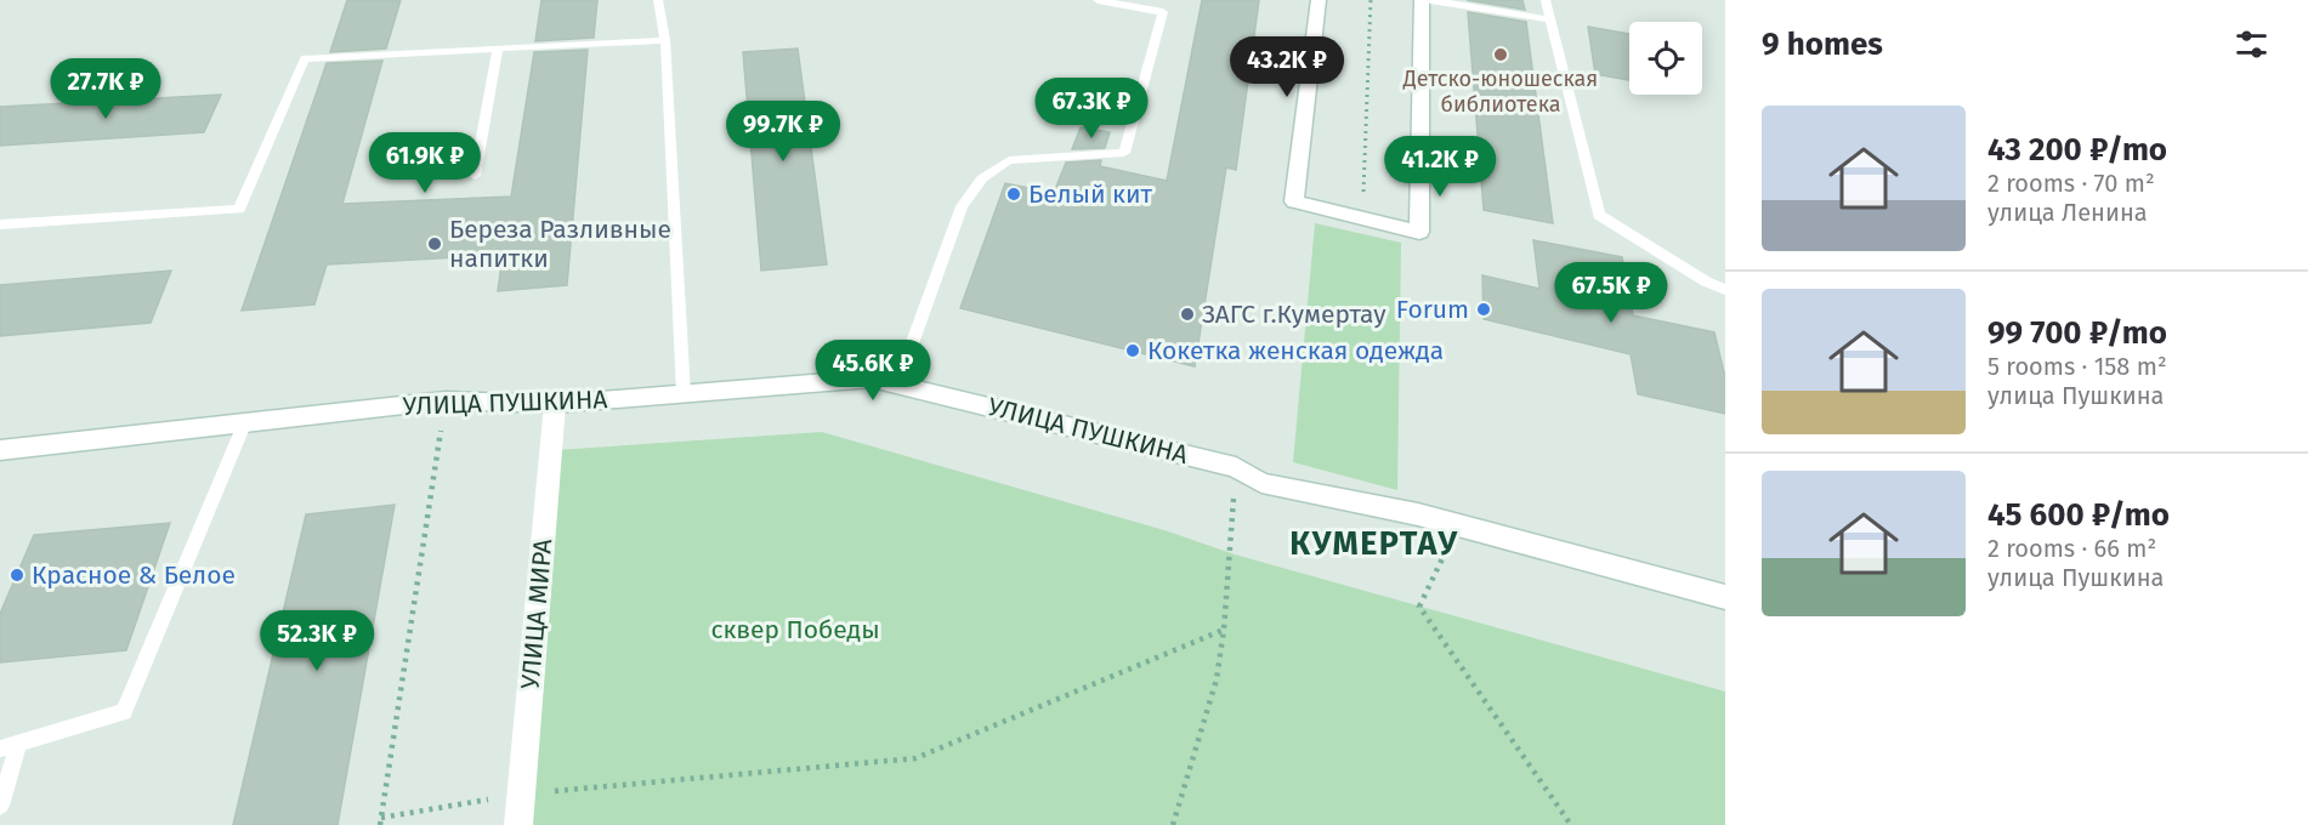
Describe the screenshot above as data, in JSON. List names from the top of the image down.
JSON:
{
  "streets": {
    "main road": ["УЛИЦА ПУШКИНА", "УЛИЦА МИРА"]
  },
  "crossings": [
    ["УЛИЦА ПУШКИНА", "УЛИЦА МИРА"]
  ],
  "districts": ["КУМЕРТАУ"],
  "parks": ["сквер Победы"],
  "places": [
    "Детско-юношеская библиотека",
    "Белый кит",
    "Береза Разливные напитки",
    "Forum",
    "ЗАГС г.Кумертау",
    "Кокетка женская одежда",
    "Красное & Белое"
  ],
  "page": {
    "heading": "9 homes",
    "price": [
      "43.2K ₽",
      "27.7K ₽",
      "67.3K ₽",
      "99.7K ₽",
      "61.9K ₽",
      "41.2K ₽",
      "67.5K ₽",
      "45.6K ₽",
      "52.3K ₽"
    ],
    "list": [
      {
        "name": "43 200 ₽/mo",
        "note": "2 rooms · 70 m² · улица Ленина"
      },
      {
        "name": "99 700 ₽/mo",
        "note": "5 rooms · 158 m² · улица Пушкина"
      },
      {
        "name": "45 600 ₽/mo",
        "note": "2 rooms · 66 m² · улица Пушкина"
      }
    ]
  }
}
